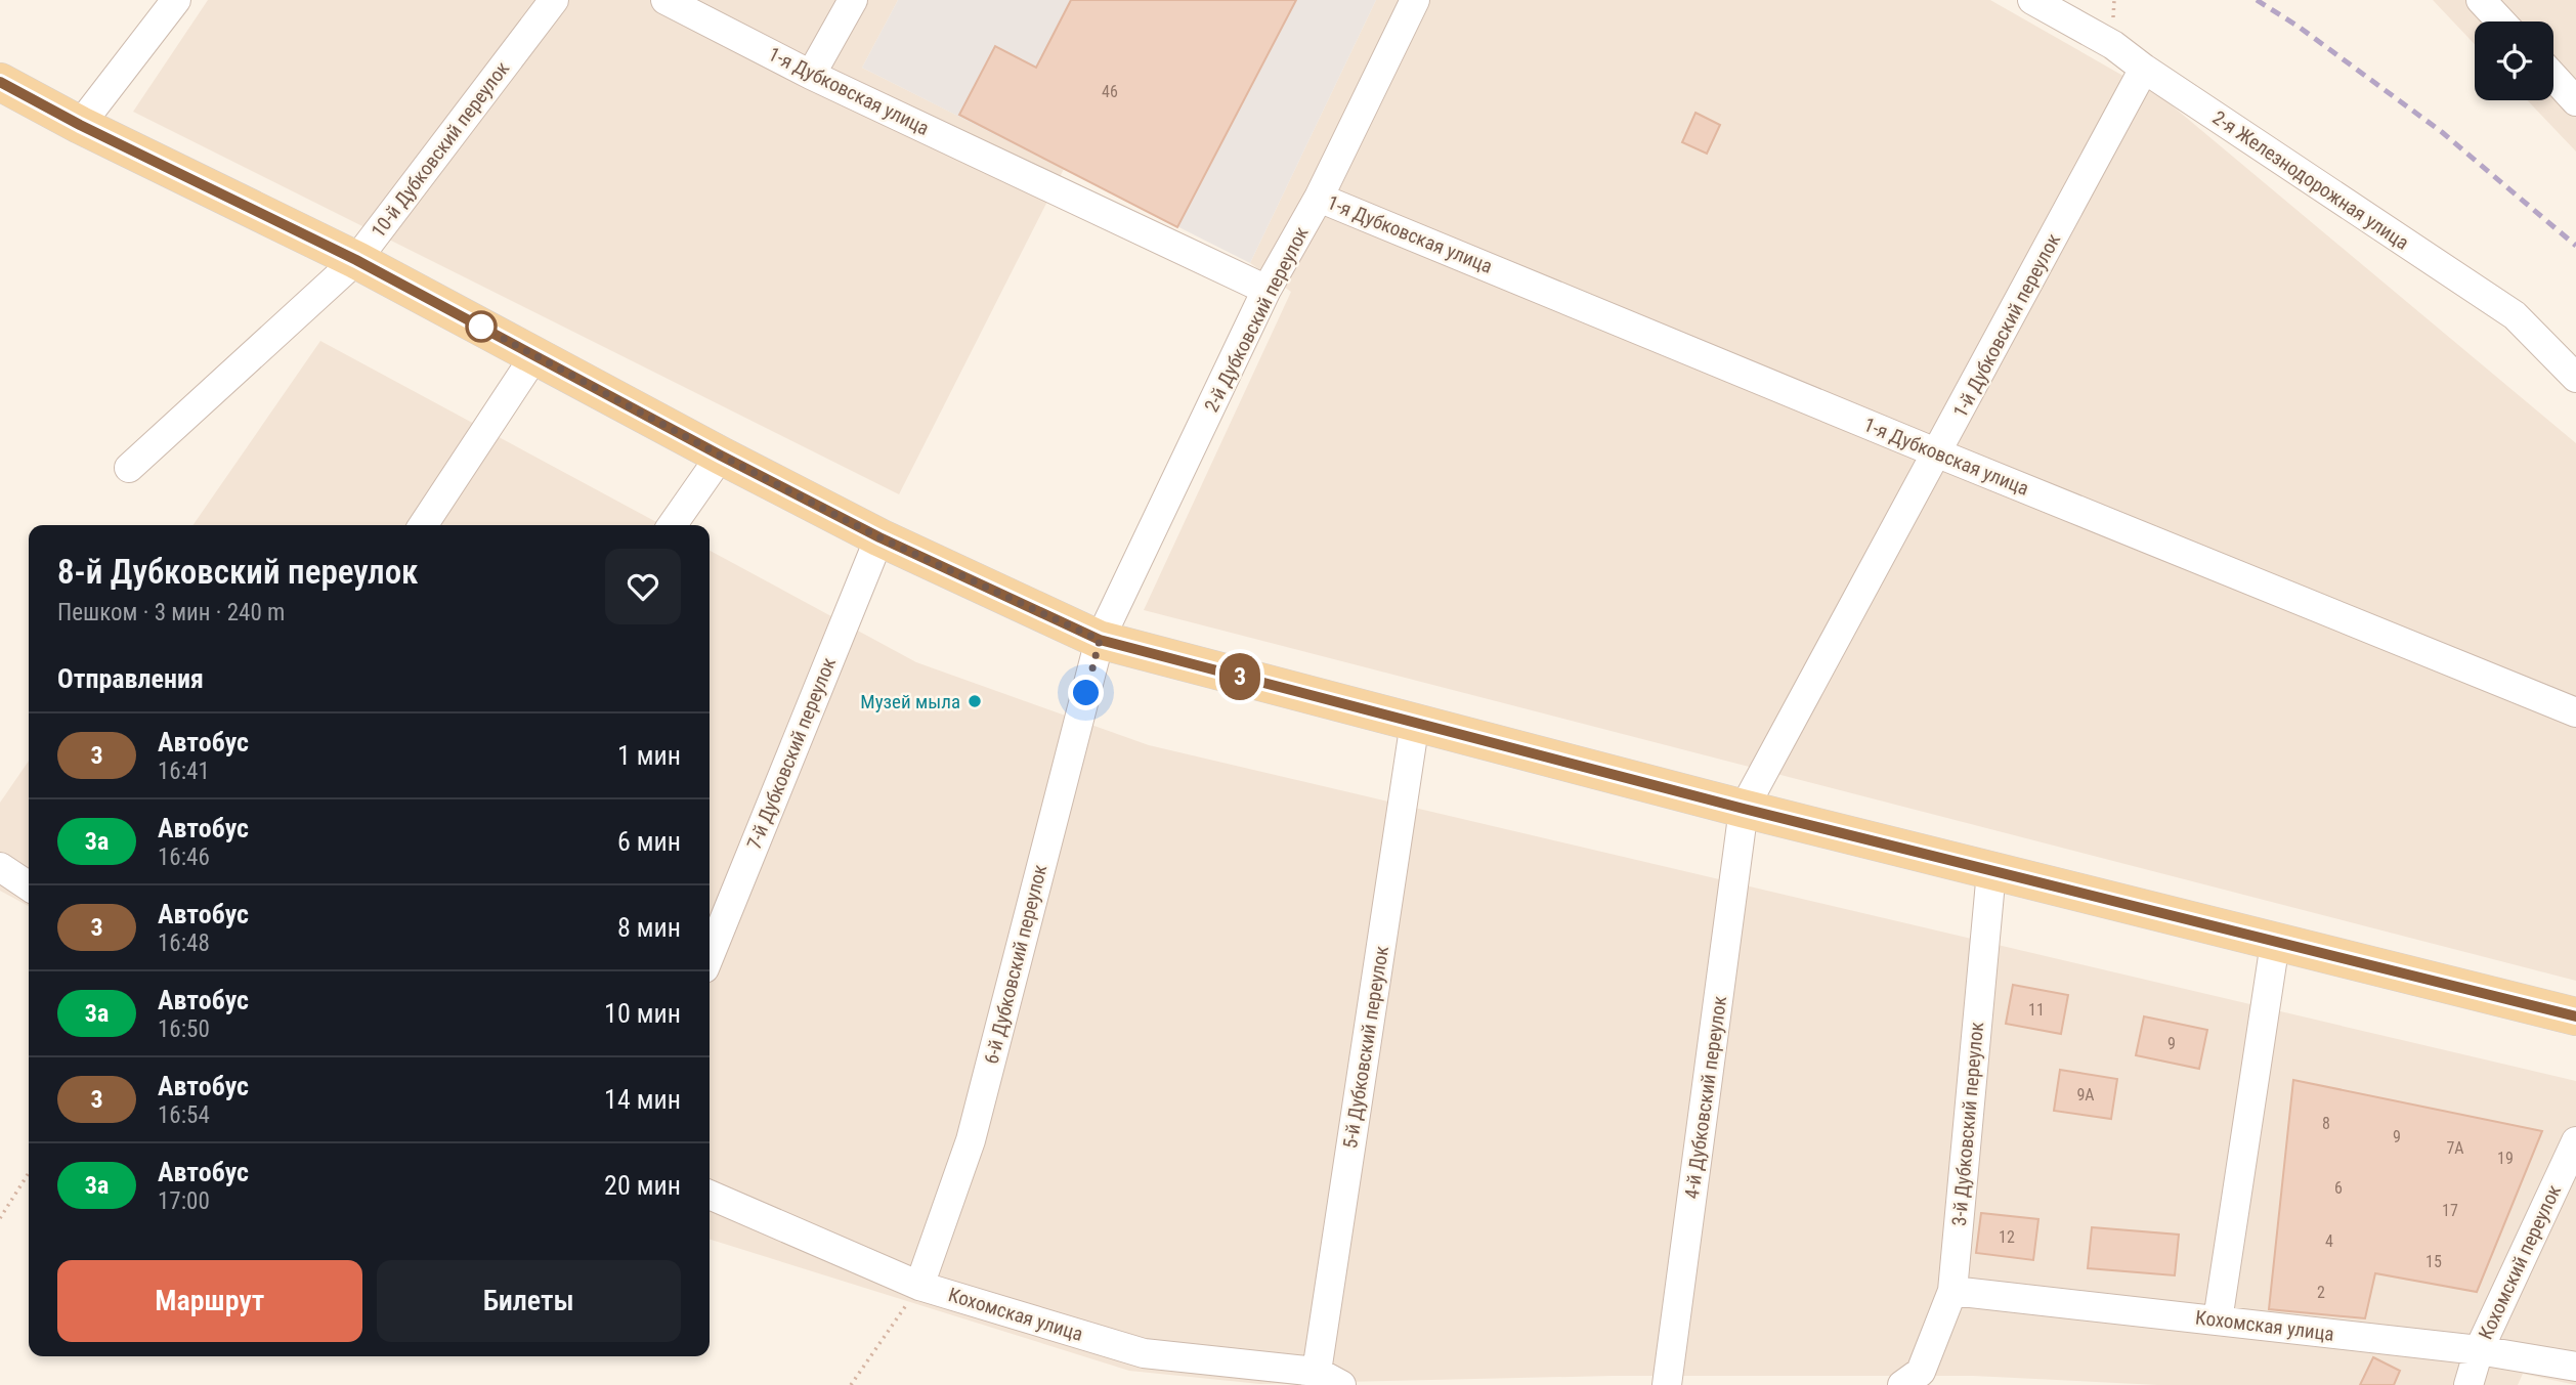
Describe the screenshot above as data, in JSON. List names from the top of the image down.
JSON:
{
  "streets": {
    "street": [
      "1-я Дубковская улица",
      "10-й Дубковский переулок",
      "2-я Железнодорожная улица",
      "2-й Дубковский переулок",
      "1-й Дубковский переулок",
      "7-й Дубковский переулок",
      "6-й Дубковский переулок",
      "5-й Дубковский переулок",
      "4-й Дубковский переулок",
      "3-й Дубковский переулок",
      "Кохомский переулок",
      "Кохомская улица"
    ]
  },
  "crossings": [
    ["1-я Дубковская улица", "2-й Дубковский переулок"],
    ["1-я Дубковская улица", "1-й Дубковский переулок"],
    ["2-я Железнодорожная улица", "1-й Дубковский переулок"],
    ["2-й Дубковский переулок", "6-й Дубковский переулок"],
    ["1-й Дубковский переулок", "4-й Дубковский переулок"],
    ["6-й Дубковский переулок", "Кохомская улица"],
    ["5-й Дубковский переулок", "Кохомская улица"],
    ["3-й Дубковский переулок", "Кохомская улица"],
    ["Кохомский переулок", "Кохомская улица"]
  ],
  "places": ["Музей мыла"],
  "lines": ["bus line 3"],
  "house_numbers": [
    "46",
    "11",
    "9",
    "9А",
    "8",
    "9",
    "7А",
    "19",
    "6",
    "17",
    "12",
    "4",
    "15",
    "2"
  ],
  "page": {
    "on_map": "3",
    "heading": [
      ["8-й Дубковский переулок", "Пешком · 3 мин · 240 m"],
      "Отправления"
    ],
    "list": [
      {
        "mark": "3",
        "name": "Автобус",
        "note": "16:41",
        "value": "1 мин"
      },
      {
        "mark": "3а",
        "name": "Автобус",
        "note": "16:46",
        "value": "6 мин"
      },
      {
        "mark": "3",
        "name": "Автобус",
        "note": "16:48",
        "value": "8 мин"
      },
      {
        "mark": "3а",
        "name": "Автобус",
        "note": "16:50",
        "value": "10 мин"
      },
      {
        "mark": "3",
        "name": "Автобус",
        "note": "16:54",
        "value": "14 мин"
      },
      {
        "mark": "3а",
        "name": "Автобус",
        "note": "17:00",
        "value": "20 мин"
      }
    ],
    "buttons": ["Маршрут", "Билеты"]
  }
}
